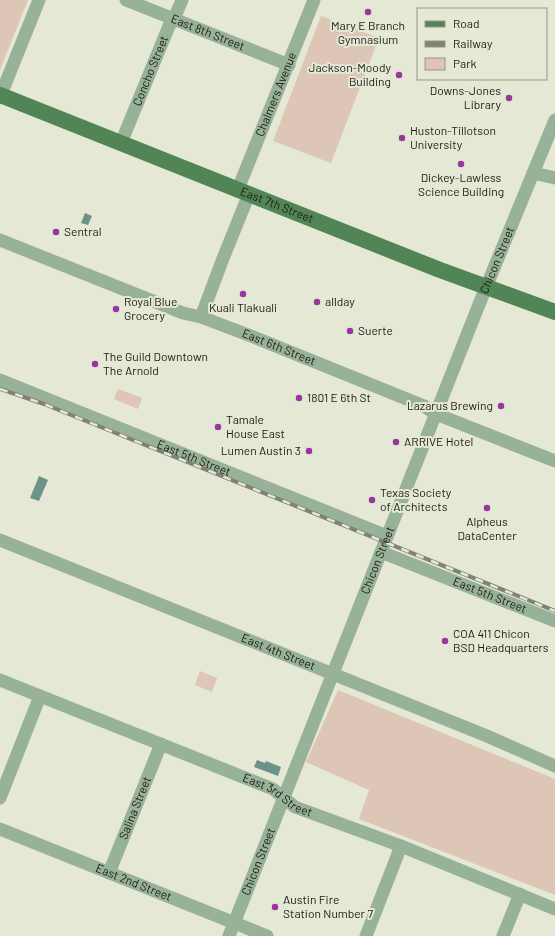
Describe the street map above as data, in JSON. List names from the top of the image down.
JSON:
{
  "streets": {
    "main road": ["East 7th Street"],
    "street": [
      "East 8th Street",
      "Concho Street",
      "Chalmers Avenue",
      "Chicon Street",
      "East 6th Street",
      "East 5th Street",
      "East 4th Street",
      "East 3rd Street",
      "Salina Street",
      "East 2nd Street"
    ]
  },
  "crossings": [
    ["East 8th Street", "Concho Street"],
    ["East 8th Street", "Chalmers Avenue"],
    ["Concho Street", "East 7th Street"],
    ["Chalmers Avenue", "East 7th Street"],
    ["Chalmers Avenue", "East 6th Street"],
    ["East 7th Street", "Chicon Street"],
    ["Chicon Street", "East 6th Street"],
    ["Chicon Street", "East 5th Street"],
    ["Chicon Street", "East 4th Street"],
    ["Chicon Street", "East 3rd Street"],
    ["Chicon Street", "East 2nd Street"],
    ["East 3rd Street", "Salina Street"],
    ["Salina Street", "East 2nd Street"]
  ],
  "places": [
    "Mary E Branch Gymnasium",
    "Jackson-Moody Building",
    "Downs-Jones Library",
    "Huston-Tillotson University",
    "Dickey-Lawless Science Building",
    "Sentral",
    "Kuali Tlakuali",
    "allday",
    "Royal Blue Grocery",
    "Suerte",
    "The Guild Downtown The Arnold",
    "1801 E 6th St",
    "Lazarus Brewing",
    "Tamale House East",
    "ARRIVE Hotel",
    "Lumen Austin 3",
    "Texas Society of Architects",
    "Alpheus DataCenter",
    "COA 411 Chicon BSD Headquarters",
    "Austin Fire Station Number 7"
  ],
  "legend": ["Road", "Railway", "Park"]
}
